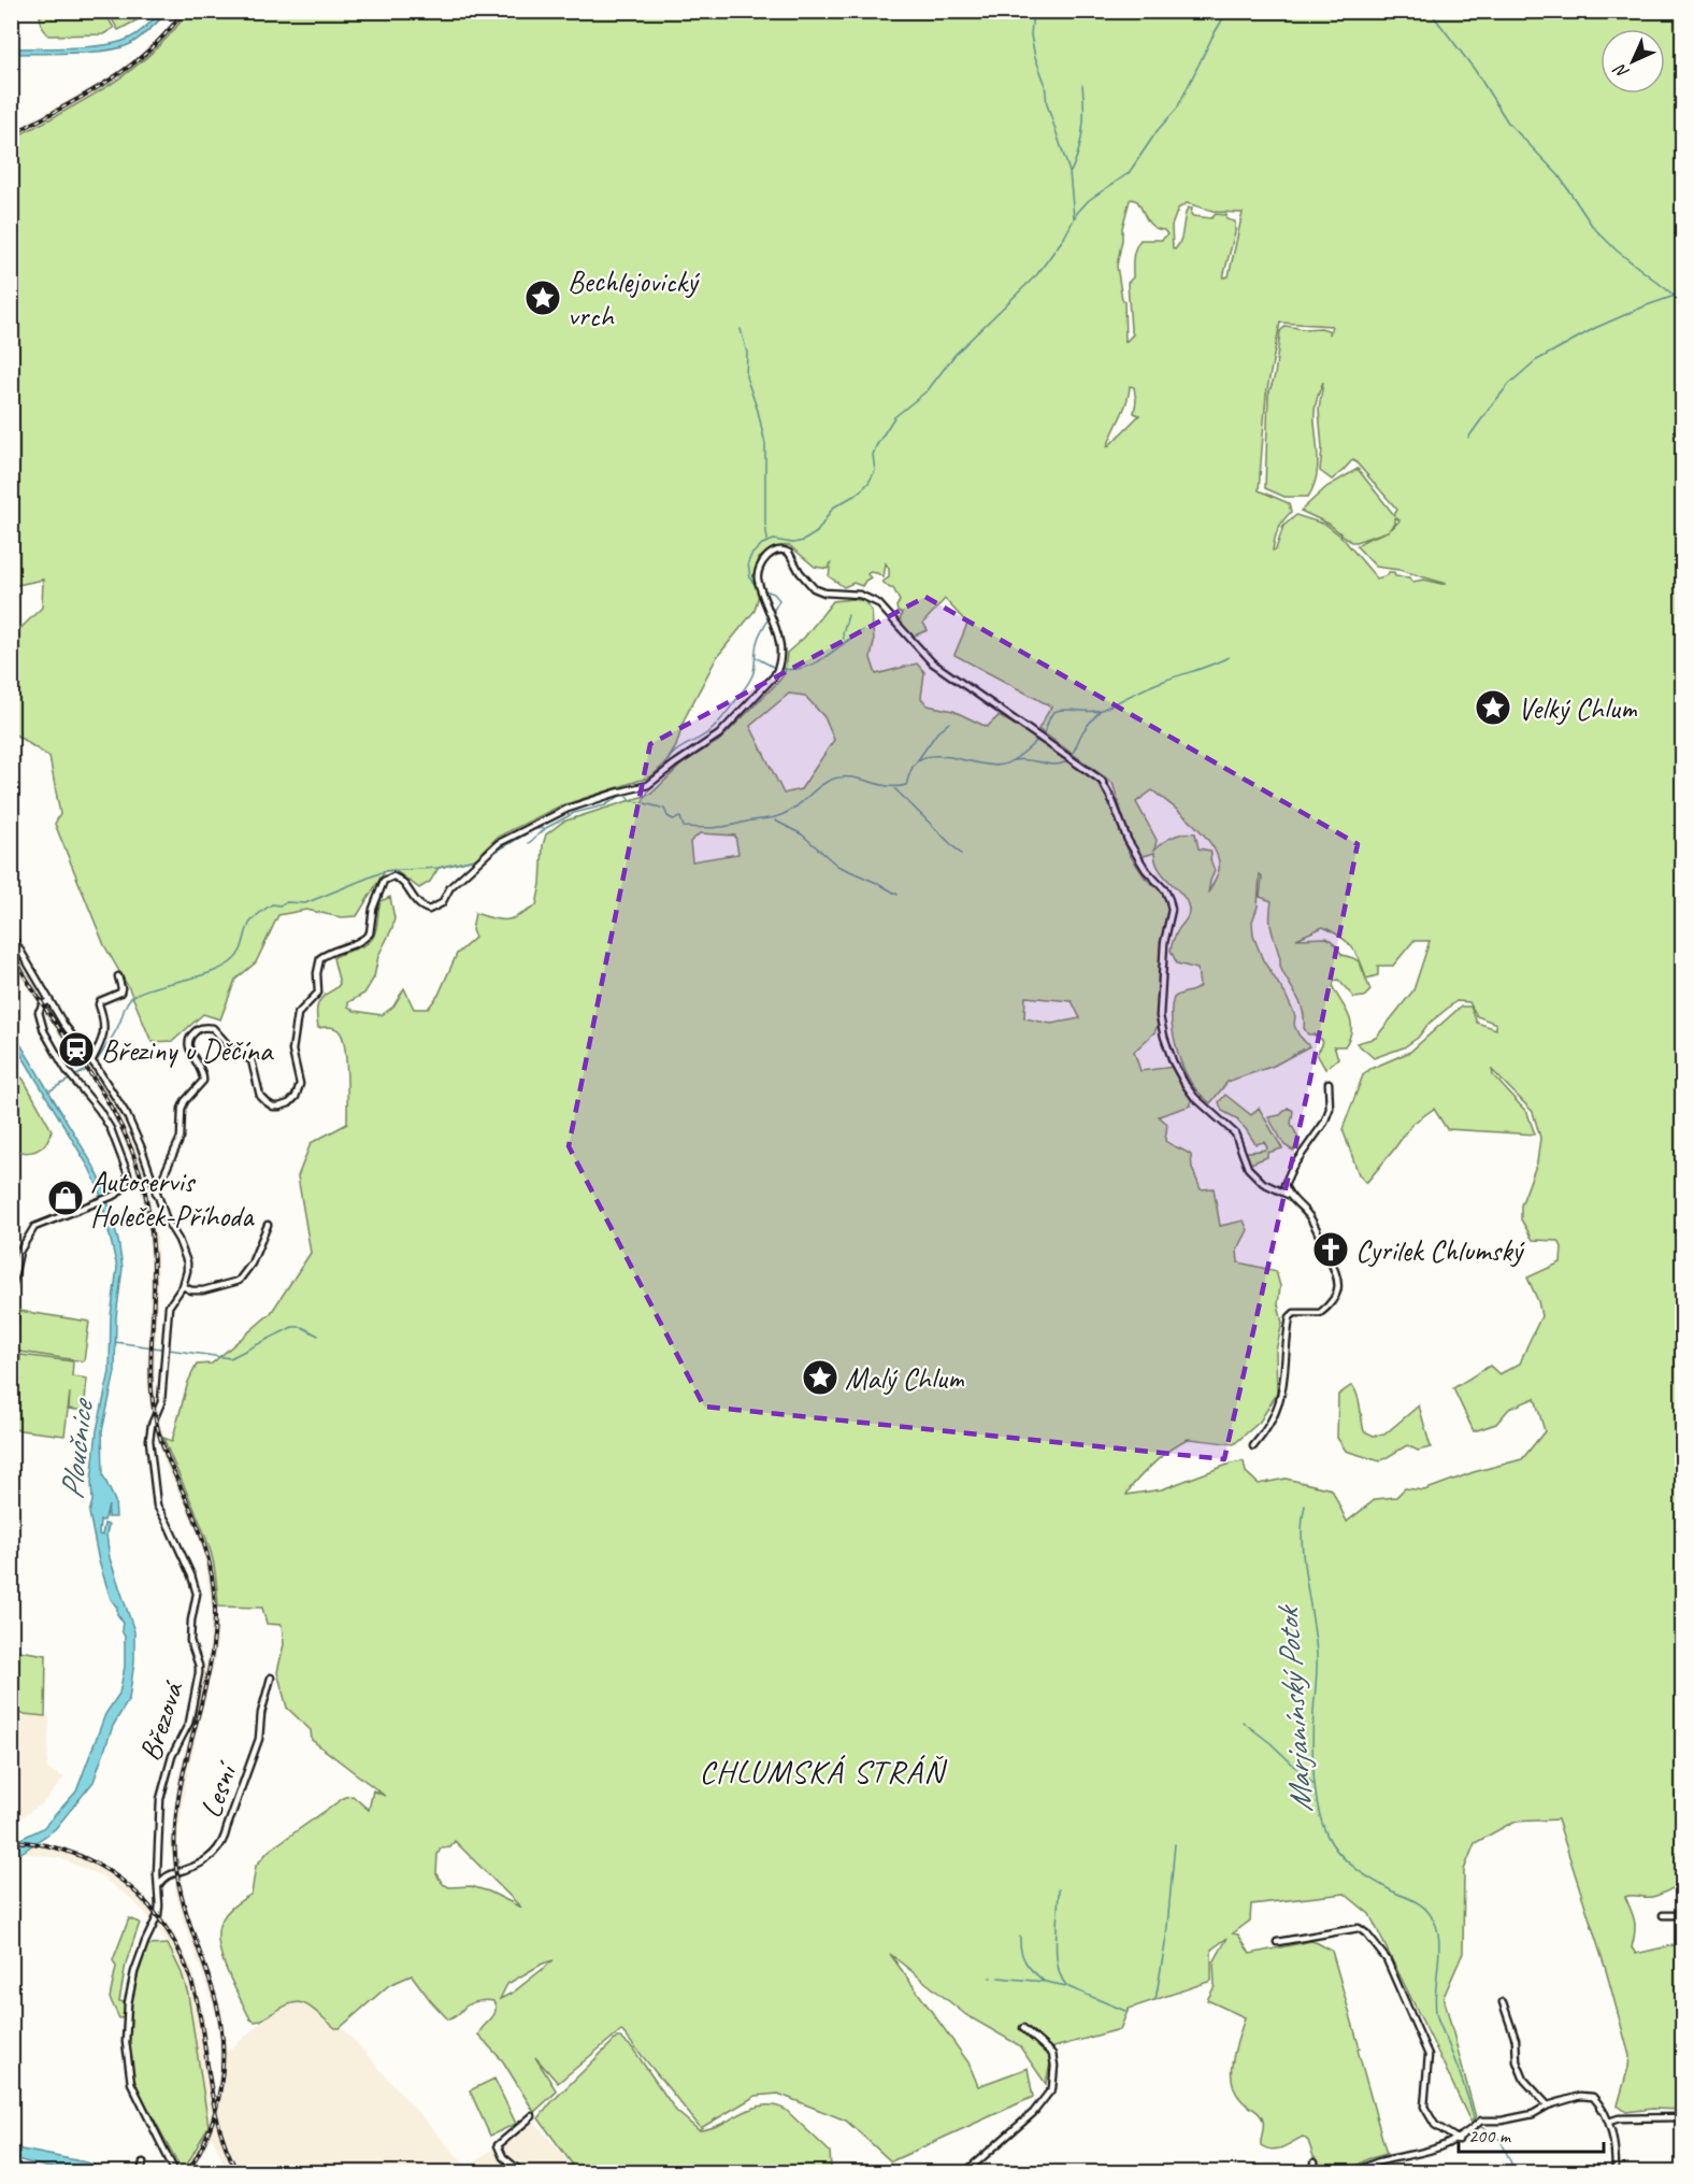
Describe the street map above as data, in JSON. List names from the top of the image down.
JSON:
{
  "streets": {
    "street": ["Březová", "Lesní"]
  },
  "crossings": [
    ["Březová", "Lesní"]
  ],
  "districts": ["CHLUMSKÁ STRÁŇ"],
  "water": ["Ploučnice", "Marjanínský Potok"],
  "places": {
    "place": ["Bechlejovický vrch", "Velký Chlum", "Malý Chlum"],
    "station": ["Březiny u Děčína"],
    "shop": ["Autoservis Holeček-Příhoda"],
    "church": ["Cyrilek Chlumský"]
  },
  "scale_bar": "200 m",
  "north": "bottom left"
}
